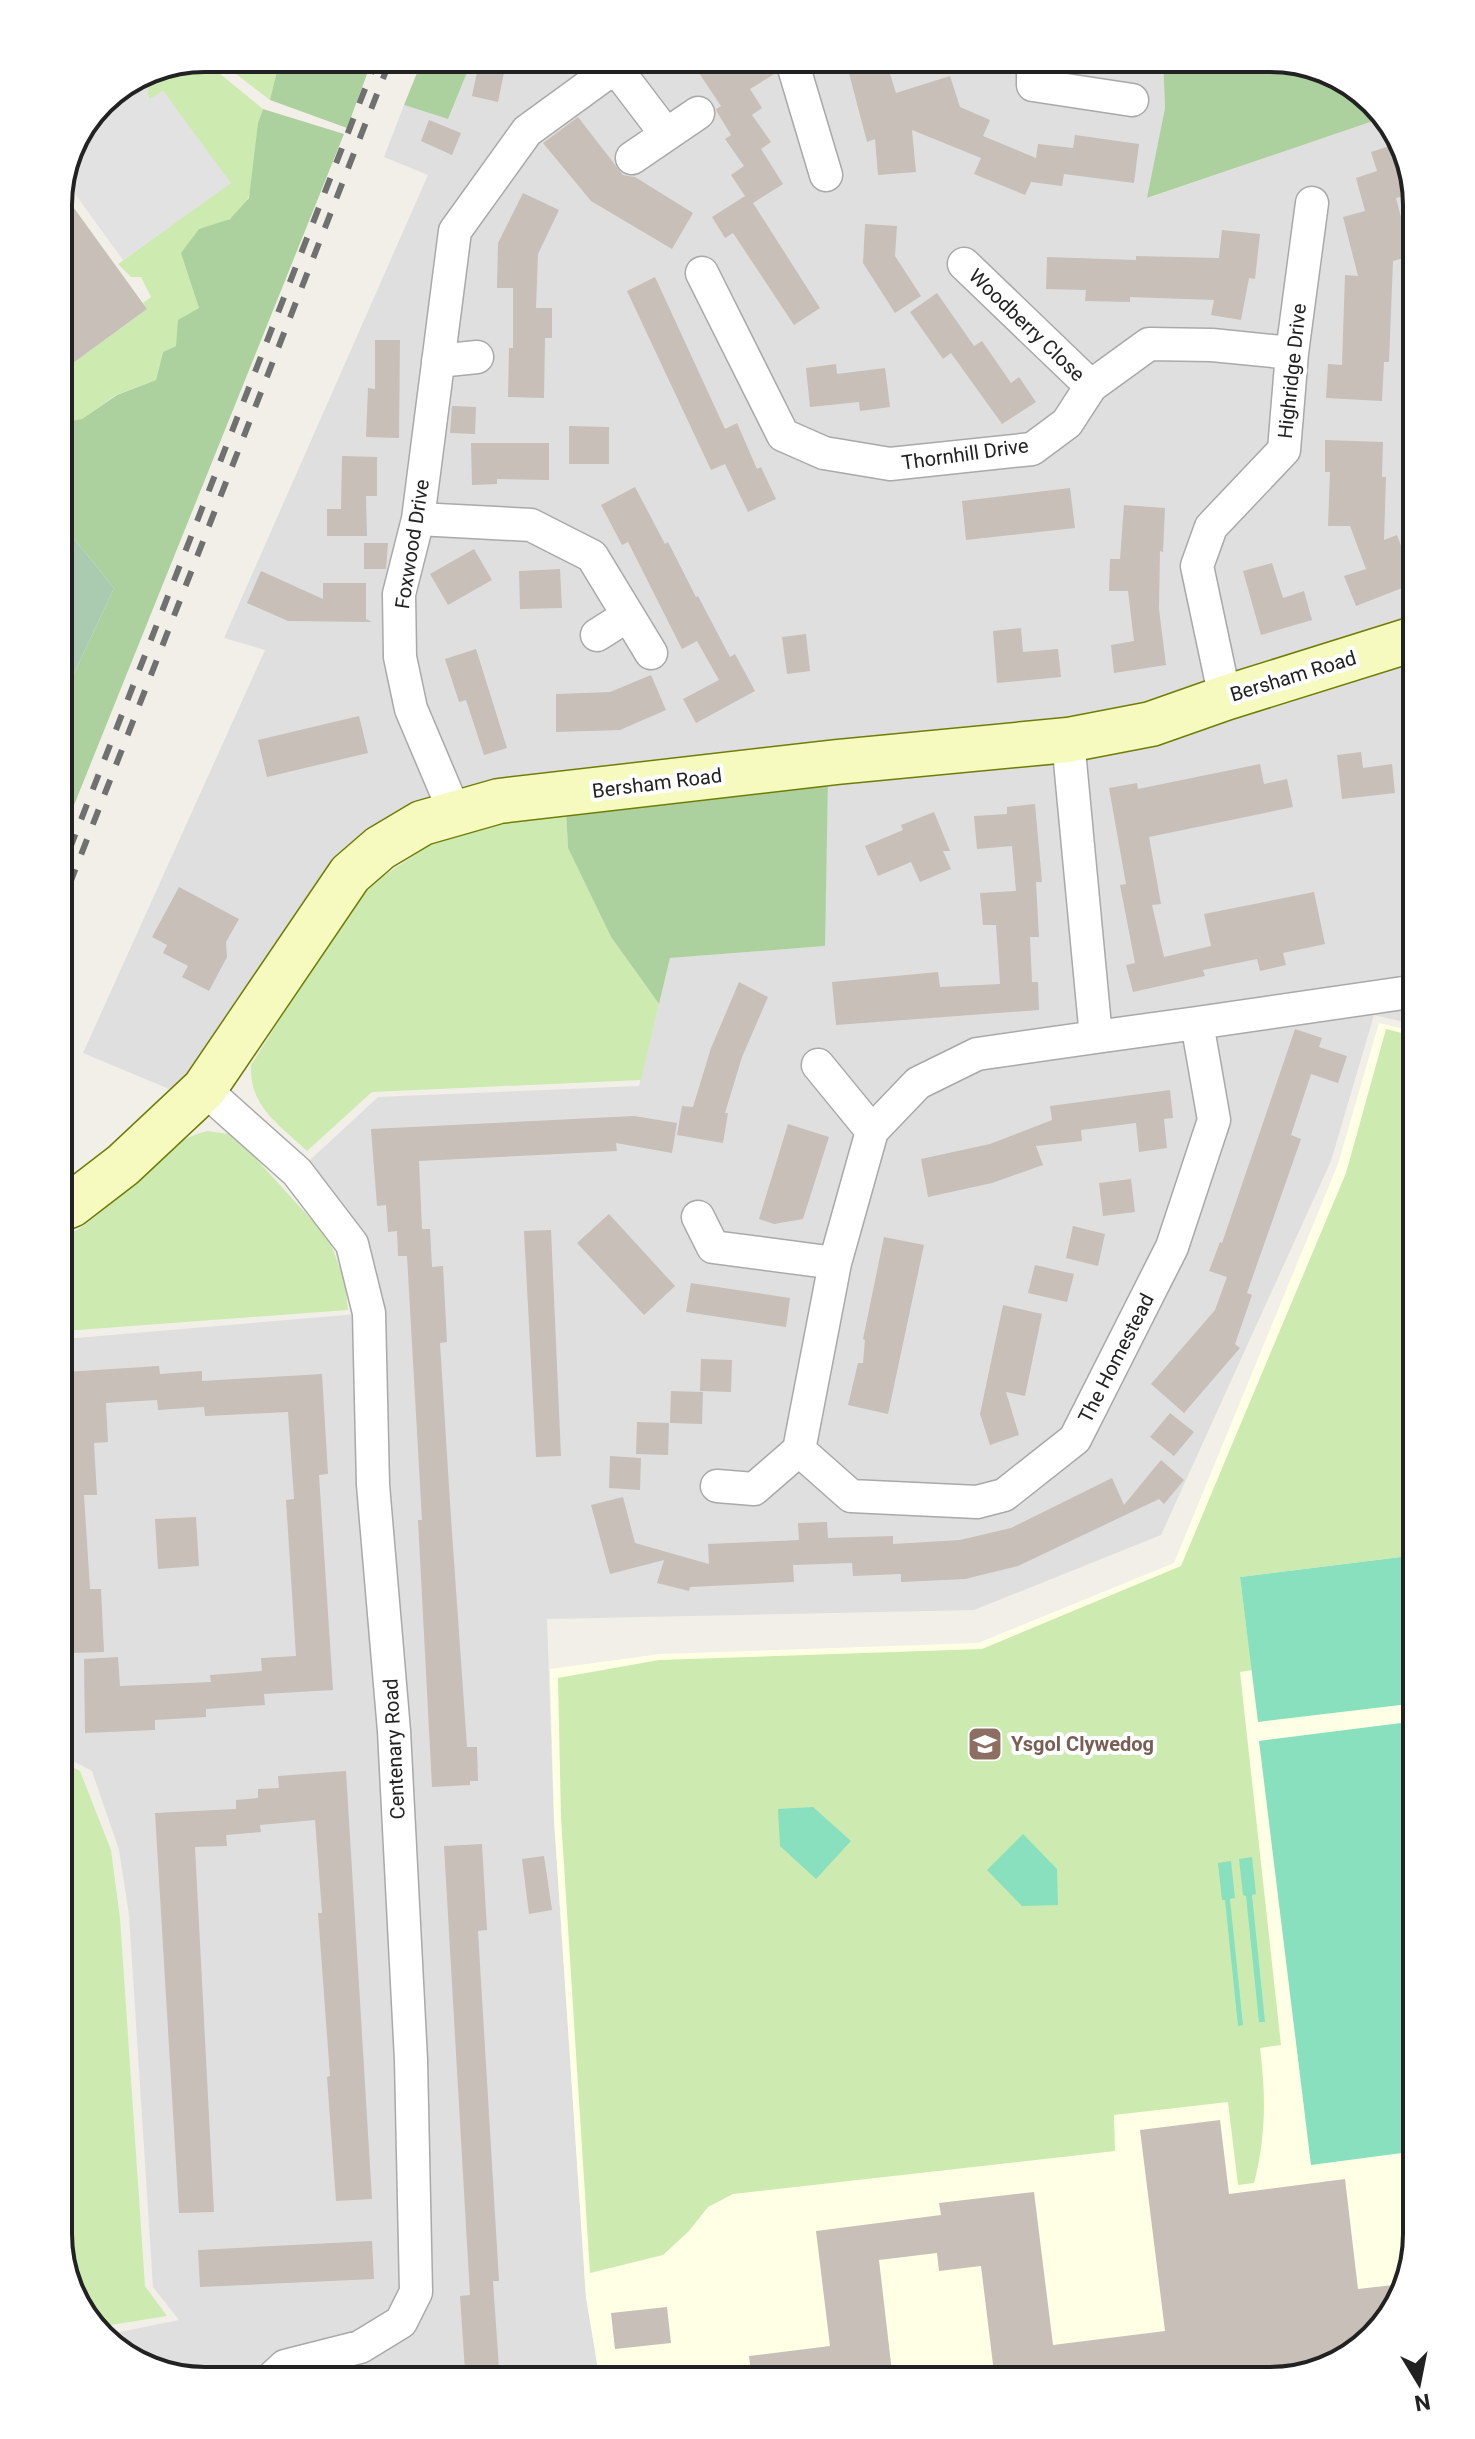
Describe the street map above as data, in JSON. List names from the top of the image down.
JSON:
{
  "streets": {
    "main road": ["Bersham Road"],
    "street": [
      "Woodberry Close",
      "Highridge Drive",
      "Thornhill Drive",
      "Foxwood Drive",
      "The Homestead",
      "Centenary Road"
    ]
  },
  "crossings": [
    ["Woodberry Close", "Thornhill Drive"],
    ["Highridge Drive", "Thornhill Drive"],
    ["Highridge Drive", "Bersham Road"],
    ["Foxwood Drive", "Bersham Road"],
    ["Bersham Road", "Centenary Road"]
  ],
  "places": {
    "school or university": ["Ysgol Clywedog"]
  },
  "north": "bottom"
}
